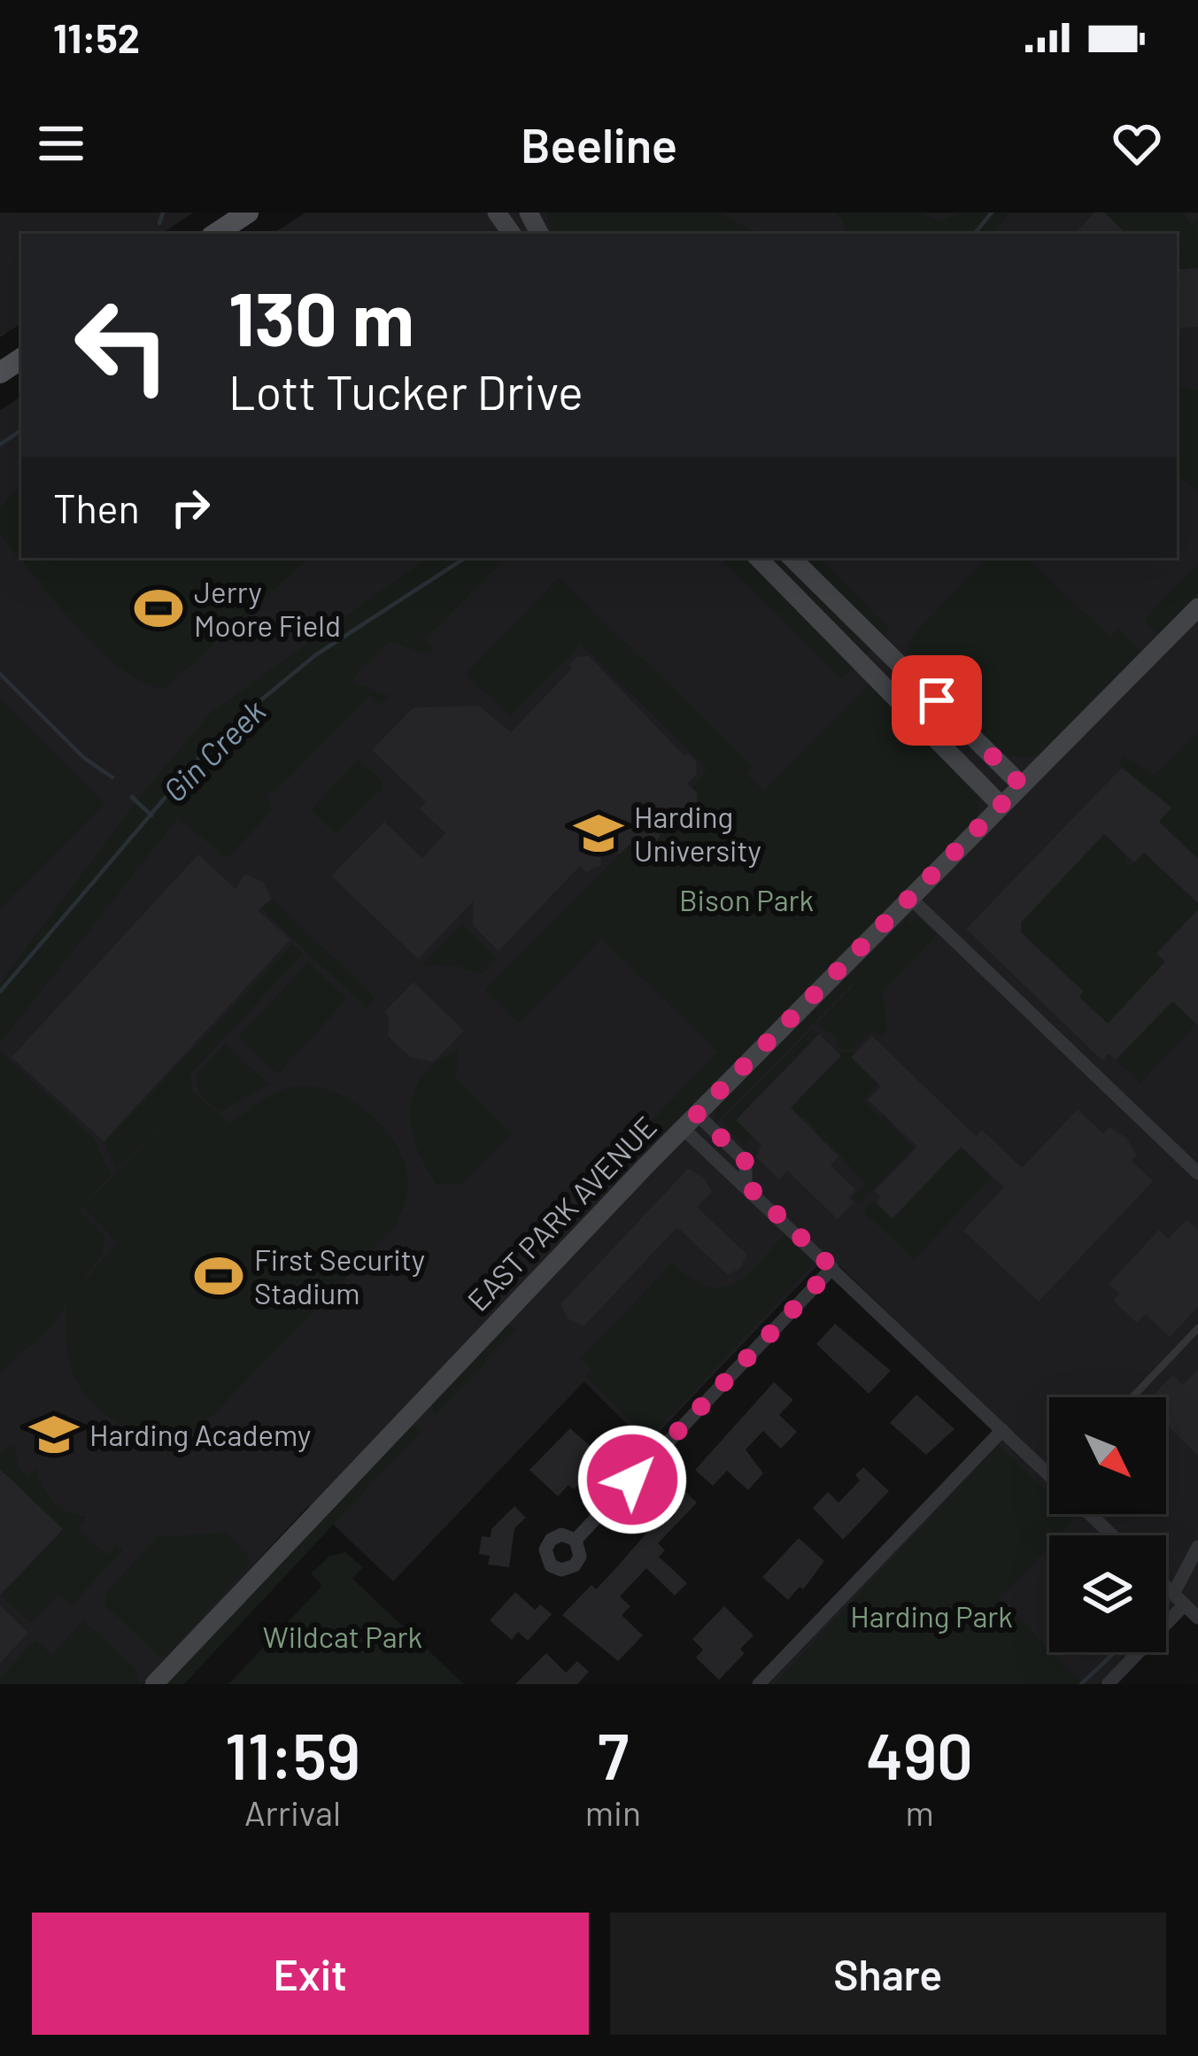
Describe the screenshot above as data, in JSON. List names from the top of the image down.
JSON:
{
  "streets": {
    "street": ["EAST PARK AVENUE"]
  },
  "water": ["Gin Creek"],
  "parks": ["Bison Park", "Harding Park", "Wildcat Park"],
  "places": {
    "sports": ["Jerry Moore Field", "First Security Stadium"],
    "school or university": ["Harding University", "Harding Academy"]
  },
  "north": "bottom right",
  "page": {
    "status": "11:52",
    "header": "Beeline",
    "turn": ["130 m", "Lott Tucker Drive"],
    "then": "Then",
    "eta": [
      "11:59",
      "Arrival",
      "7",
      "min",
      "490",
      "m"
    ],
    "buttons": ["Exit", "Share"]
  }
}
